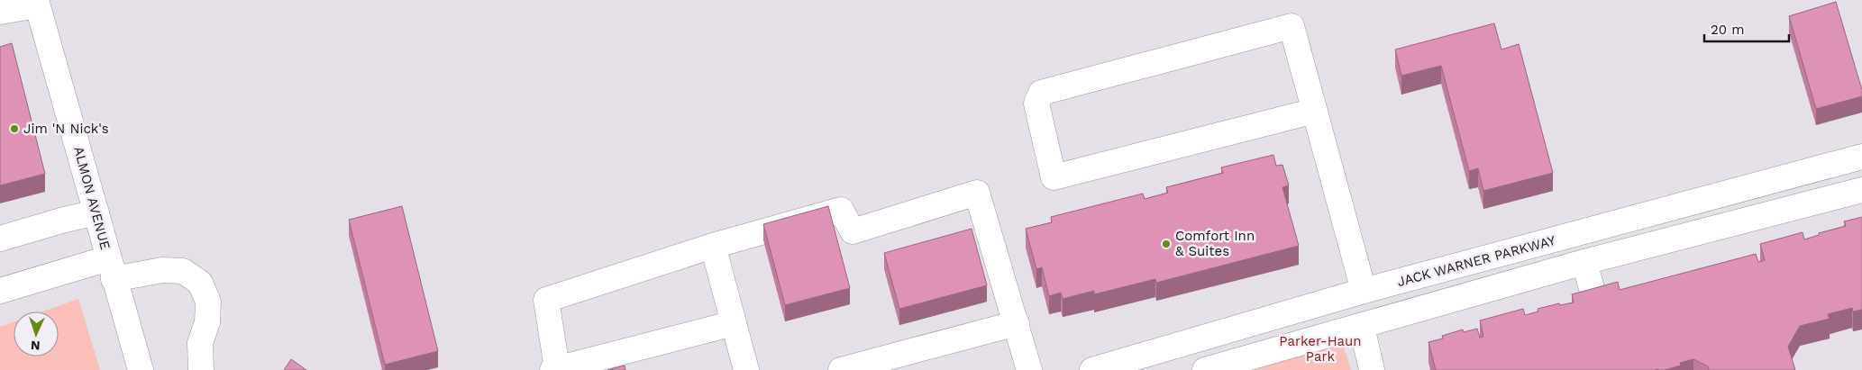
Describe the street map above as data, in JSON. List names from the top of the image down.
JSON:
{
  "streets": {
    "main road": ["ALMON AVENUE", "JACK WARNER PARKWAY"]
  },
  "parks": ["Parker-Haun Park"],
  "places": ["Jim 'N Nick's", "Comfort Inn & Suites"],
  "scale_bar": "20 m",
  "north": "bottom"
}
